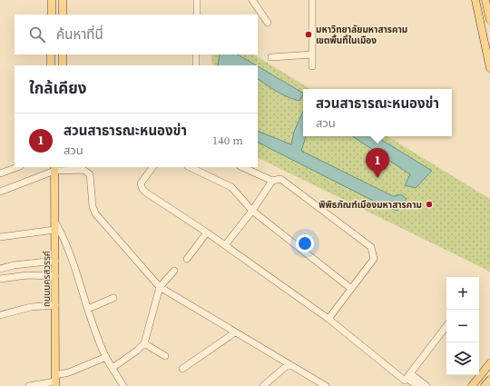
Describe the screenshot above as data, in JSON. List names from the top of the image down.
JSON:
{
  "streets": {
    "main road": ["ถนนนครสวรรค์"]
  },
  "places": ["มหาวิทยาลัยมหาสารคาม เขตพื้นที่ในเมือง", "พิพิธภัณฑ์เมืองมหาสารคาม"],
  "page": {
    "search": "ค้นหาที่นี่",
    "heading": "ใกล้เคียง",
    "popup": ["สวนสาธารณะหนองข่า", "สวน"],
    "list": [
      {
        "mark": "1",
        "name": "สวนสาธารณะหนองข่า",
        "note": "สวน",
        "value": "140 m"
      }
    ],
    "pins": "1",
    "map_buttons": ["+", "−"]
  }
}
